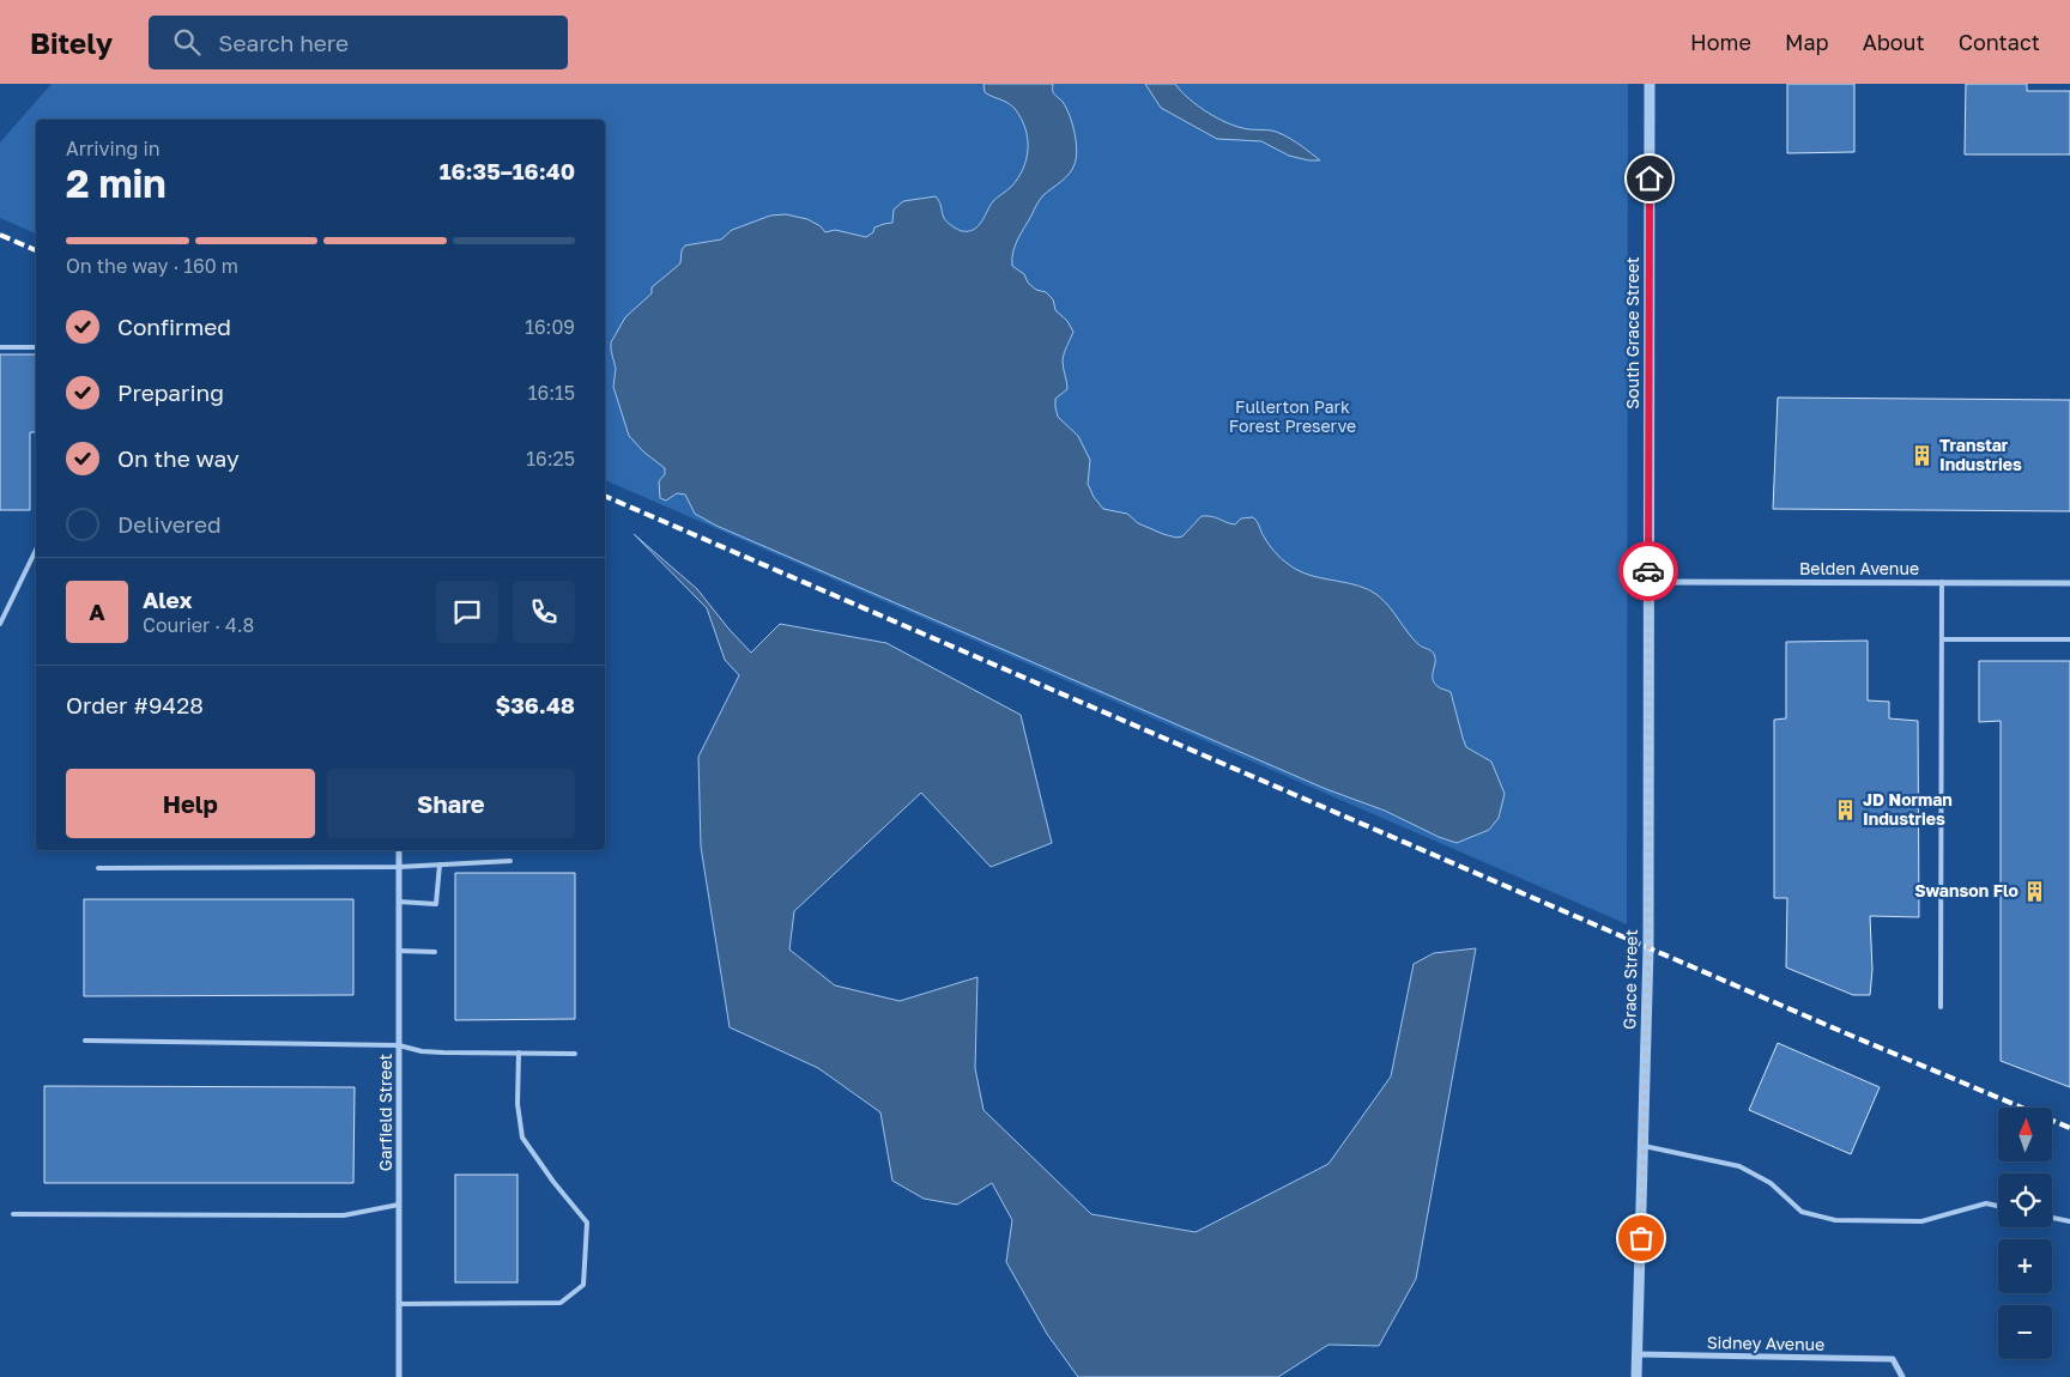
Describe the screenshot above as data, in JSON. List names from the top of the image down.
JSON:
{
  "streets": {
    "street": [
      "South Grace Street",
      "Belden Avenue",
      "Grace Street",
      "Garfield Street",
      "Sidney Avenue"
    ]
  },
  "crossings": [
    ["South Grace Street", "Belden Avenue"],
    ["South Grace Street", "Grace Street"],
    ["Belden Avenue", "Grace Street"],
    ["Grace Street", "Sidney Avenue"]
  ],
  "parks": ["Fullerton Park Forest Preserve"],
  "places": {
    "building": ["Transtar Industries", "JD Norman Industries", "Swanson Flo"]
  },
  "north": "top",
  "page": {
    "header": "Bitely",
    "search": "Search here",
    "nav": [
      "Home",
      "Map",
      "About",
      "Contact"
    ],
    "heading": ["2 min", "Arriving in", "16:35–16:40"],
    "panel": [
      "Alex",
      "Courier · 4.8",
      "Order #9428",
      "$36.48"
    ],
    "bar": "On the way · 160 m",
    "list": [
      ["Confirmed", "16:09"],
      ["Preparing", "16:15"],
      ["On the way", "16:25"],
      "Delivered"
    ],
    "round": "A",
    "buttons": ["Help", "Share"],
    "map_buttons": ["+", "−"]
  }
}
